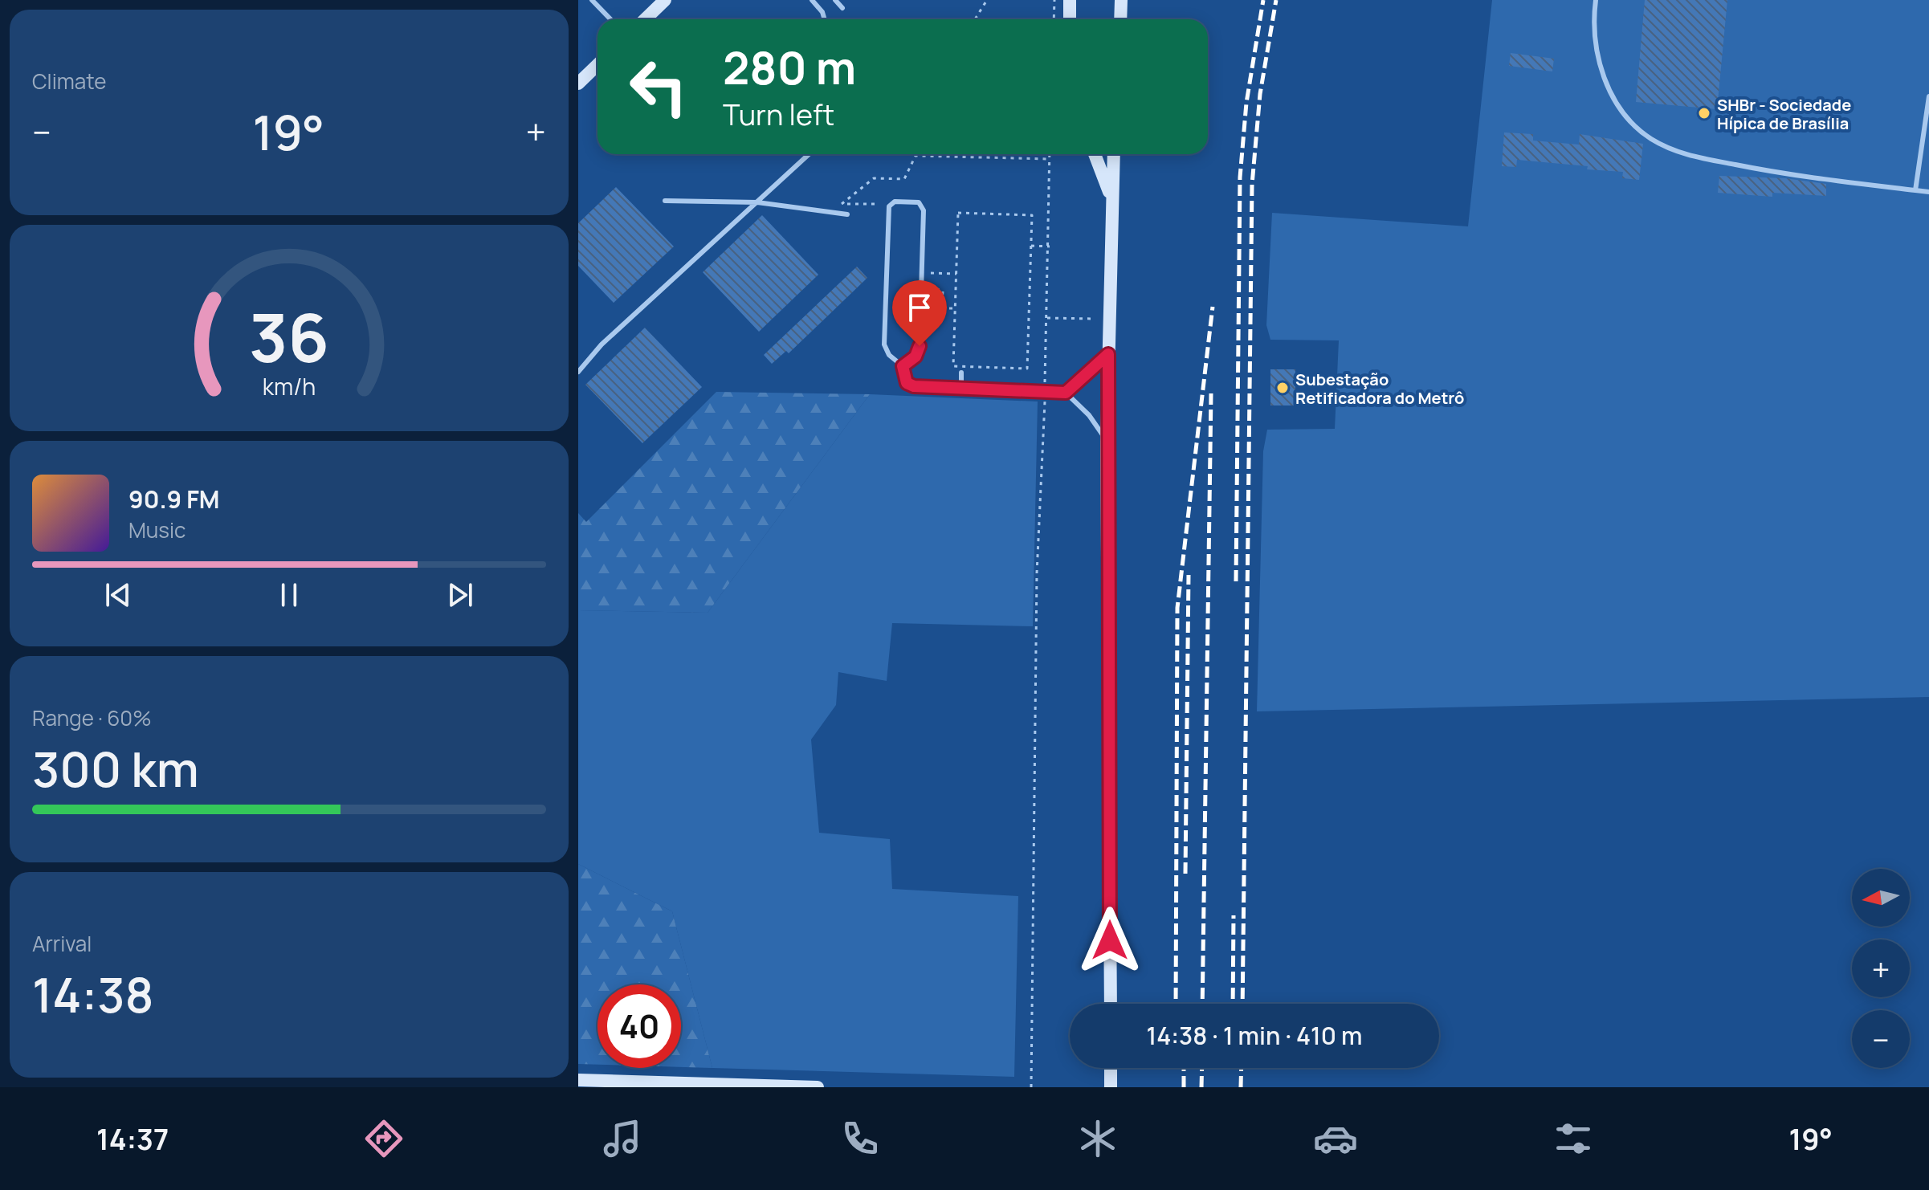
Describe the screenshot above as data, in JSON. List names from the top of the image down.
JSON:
{
  "places": ["SHBr - Sociedade Hípica de Brasília", "Subestação Retificadora do Metrô"],
  "north": "left",
  "page": {
    "tile": [
      "Climate",
      ["Range · 60%", "300 km"],
      ["Arrival", "14:38"]
    ],
    "turn": ["280 m", "Turn left"],
    "heat": ["−", "19°", "+"],
    "song": ["90.9 FM", "Music"],
    "map_buttons": ["+", "−"],
    "limit": "40",
    "trip": "14:38 · 1 min · 410 m",
    "tabs": ["14:37", "19°"],
    "gauge": ["36", "km/h"]
  }
}
